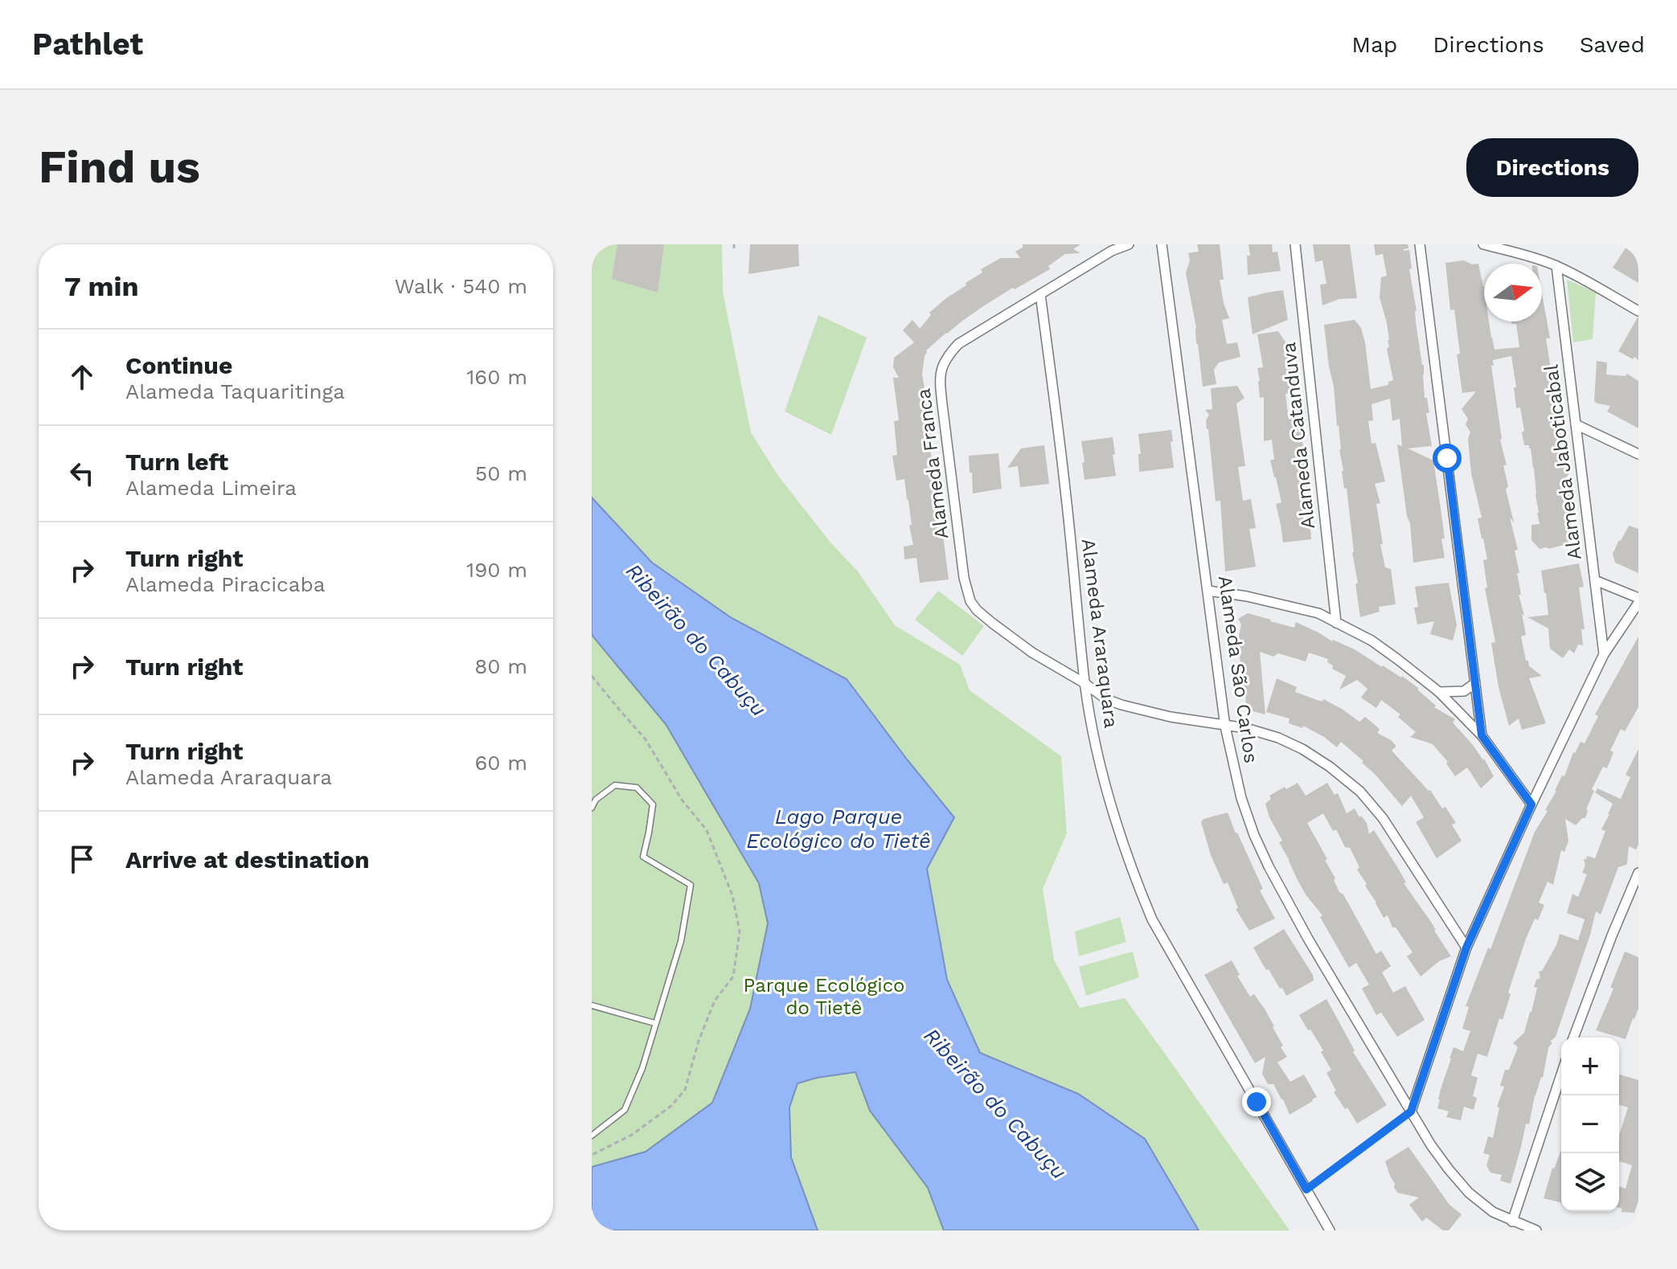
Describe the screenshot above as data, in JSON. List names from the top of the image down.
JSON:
{
  "streets": {
    "street": [
      "Alameda Catanduva",
      "Alameda Jaboticabal",
      "Alameda Franca",
      "Alameda Araraquara",
      "Alameda São Carlos"
    ]
  },
  "crossings": [
    ["Alameda Franca", "Alameda Araraquara"],
    ["Alameda Franca", "Alameda São Carlos"]
  ],
  "water": ["Ribeirão do Cabuçu", "Lago Parque Ecológico do Tietê"],
  "parks": ["Parque Ecológico do Tietê"],
  "north": "right",
  "page": {
    "header": "Pathlet",
    "nav": ["Map", "Directions", "Saved"],
    "buttons": "Directions",
    "title": "Find us",
    "heading": ["7 min", "Walk · 540 m"],
    "list": [
      ["Continue", "Alameda Taquaritinga", "160 m"],
      ["Turn left", "Alameda Limeira", "50 m"],
      ["Turn right", "Alameda Piracicaba", "190 m"],
      ["Turn right", "80 m"],
      ["Turn right", "Alameda Araraquara", "60 m"],
      "Arrive at destination"
    ],
    "map_buttons": ["+", "−"]
  }
}
